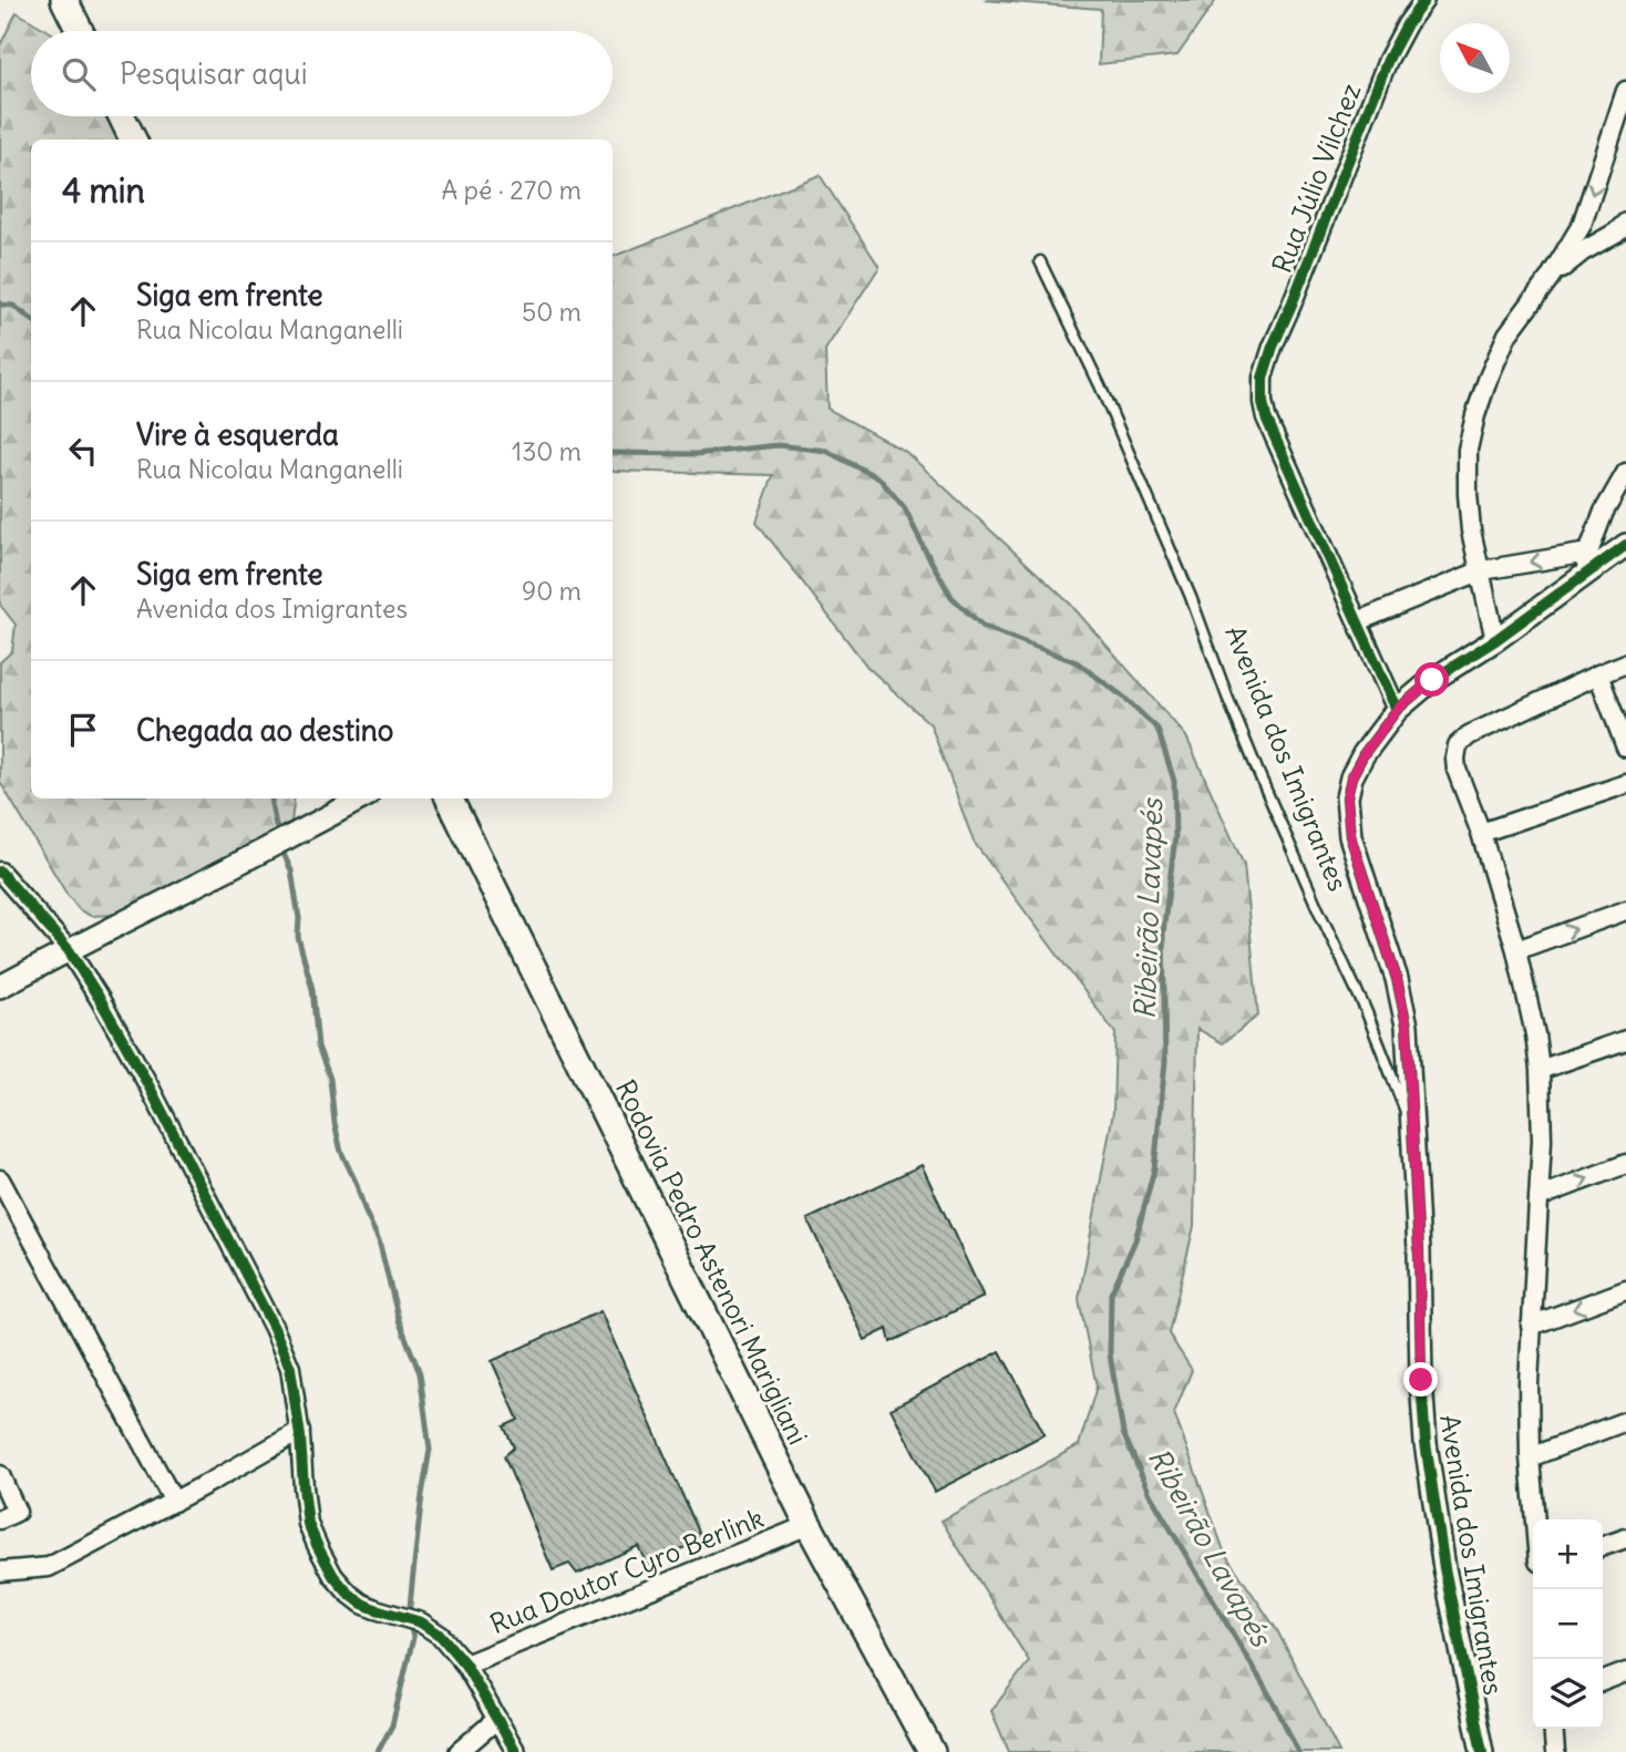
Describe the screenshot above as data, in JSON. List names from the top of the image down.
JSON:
{
  "streets": {
    "main road": ["Rodovia Pedro Astenori Marigliani"],
    "street": ["Rua Júlio Vilchez", "Avenida dos Imigrantes", "Rua Doutor Cyro Berlink"]
  },
  "crossings": [
    ["Rodovia Pedro Astenori Marigliani", "Rua Doutor Cyro Berlink"]
  ],
  "water": ["Ribeirão Lavapés"],
  "north": "top left",
  "page": {
    "search": "Pesquisar aqui",
    "heading": ["4 min", "A pé · 270 m"],
    "list": [
      ["Siga em frente", "Rua Nicolau Manganelli", "50 m"],
      ["Vire à esquerda", "Rua Nicolau Manganelli", "130 m"],
      ["Siga em frente", "Avenida dos Imigrantes", "90 m"],
      "Chegada ao destino"
    ],
    "map_buttons": ["+", "−"]
  }
}
